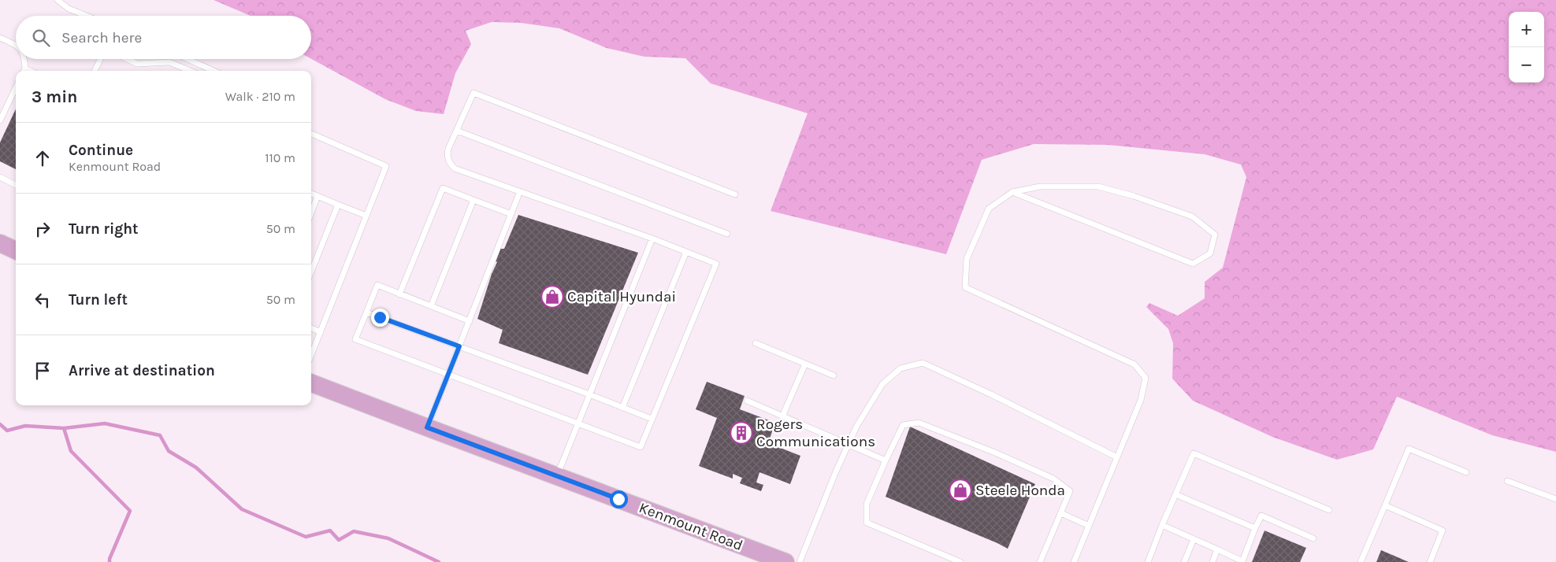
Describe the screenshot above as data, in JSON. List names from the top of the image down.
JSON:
{
  "streets": {
    "main road": ["Kenmount Road"]
  },
  "places": {
    "shop": ["Capital Hyundai", "Steele Honda"],
    "building": ["Rogers Communications"]
  },
  "page": {
    "map_buttons": ["+", "−"],
    "search": "Search here",
    "heading": ["3 min", "Walk · 210 m"],
    "list": [
      ["Continue", "Kenmount Road", "110 m"],
      ["Turn right", "50 m"],
      ["Turn left", "50 m"],
      "Arrive at destination"
    ]
  }
}
